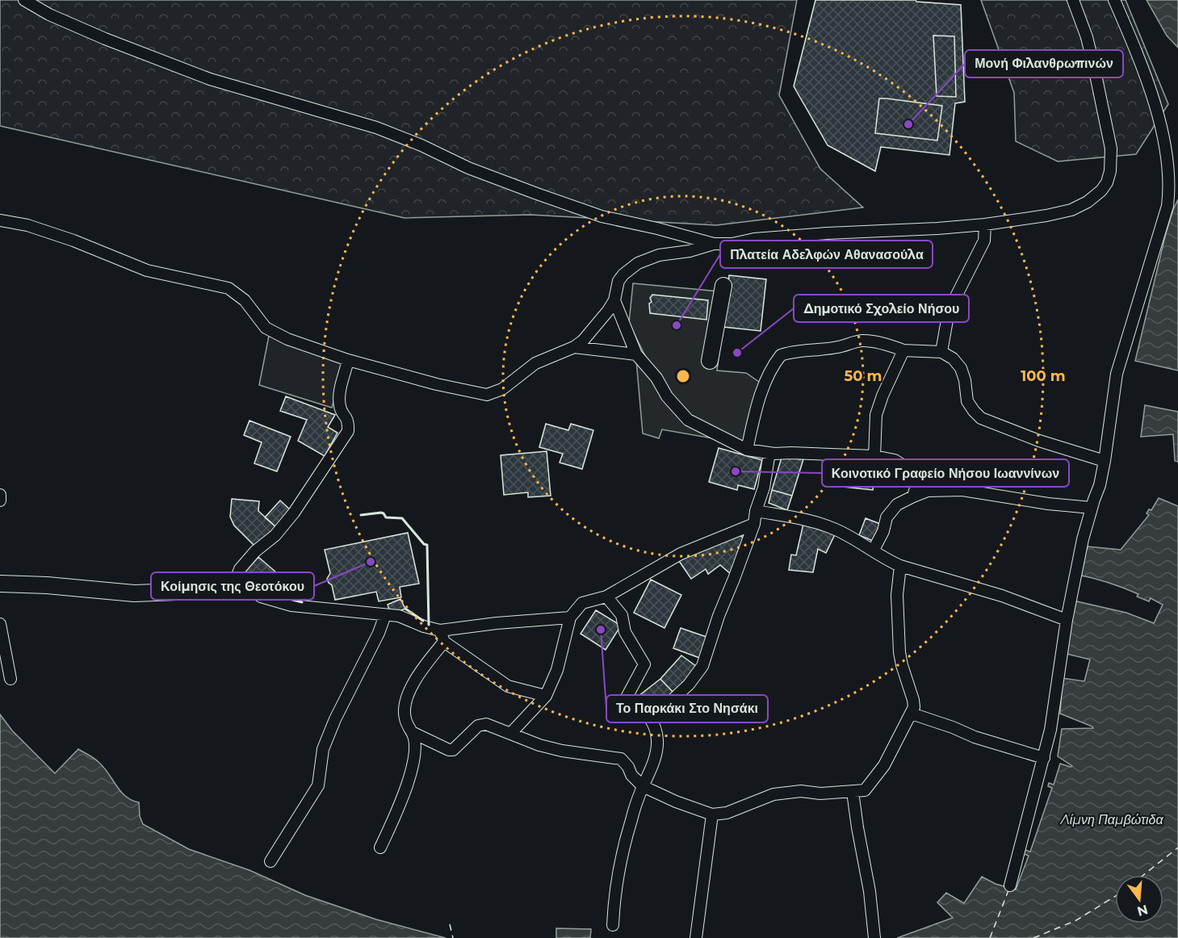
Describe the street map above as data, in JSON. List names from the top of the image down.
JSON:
{
  "water": ["Λίμνη Παμβώτιδα"],
  "places": [
    "Μονή Φιλανθρωπινών",
    "Πλατεία Αδελφών Αθανασούλα",
    "Δημοτικό Σχολείο Νήσου",
    "Κοινοτικό Γραφείο Νήσου Ιωαννίνων",
    "Κοίμησις της Θεοτόκου",
    "Το Παρκάκι Στο Νησάκι"
  ],
  "north": "bottom",
  "rings": ["50 m", "100 m"]
}
